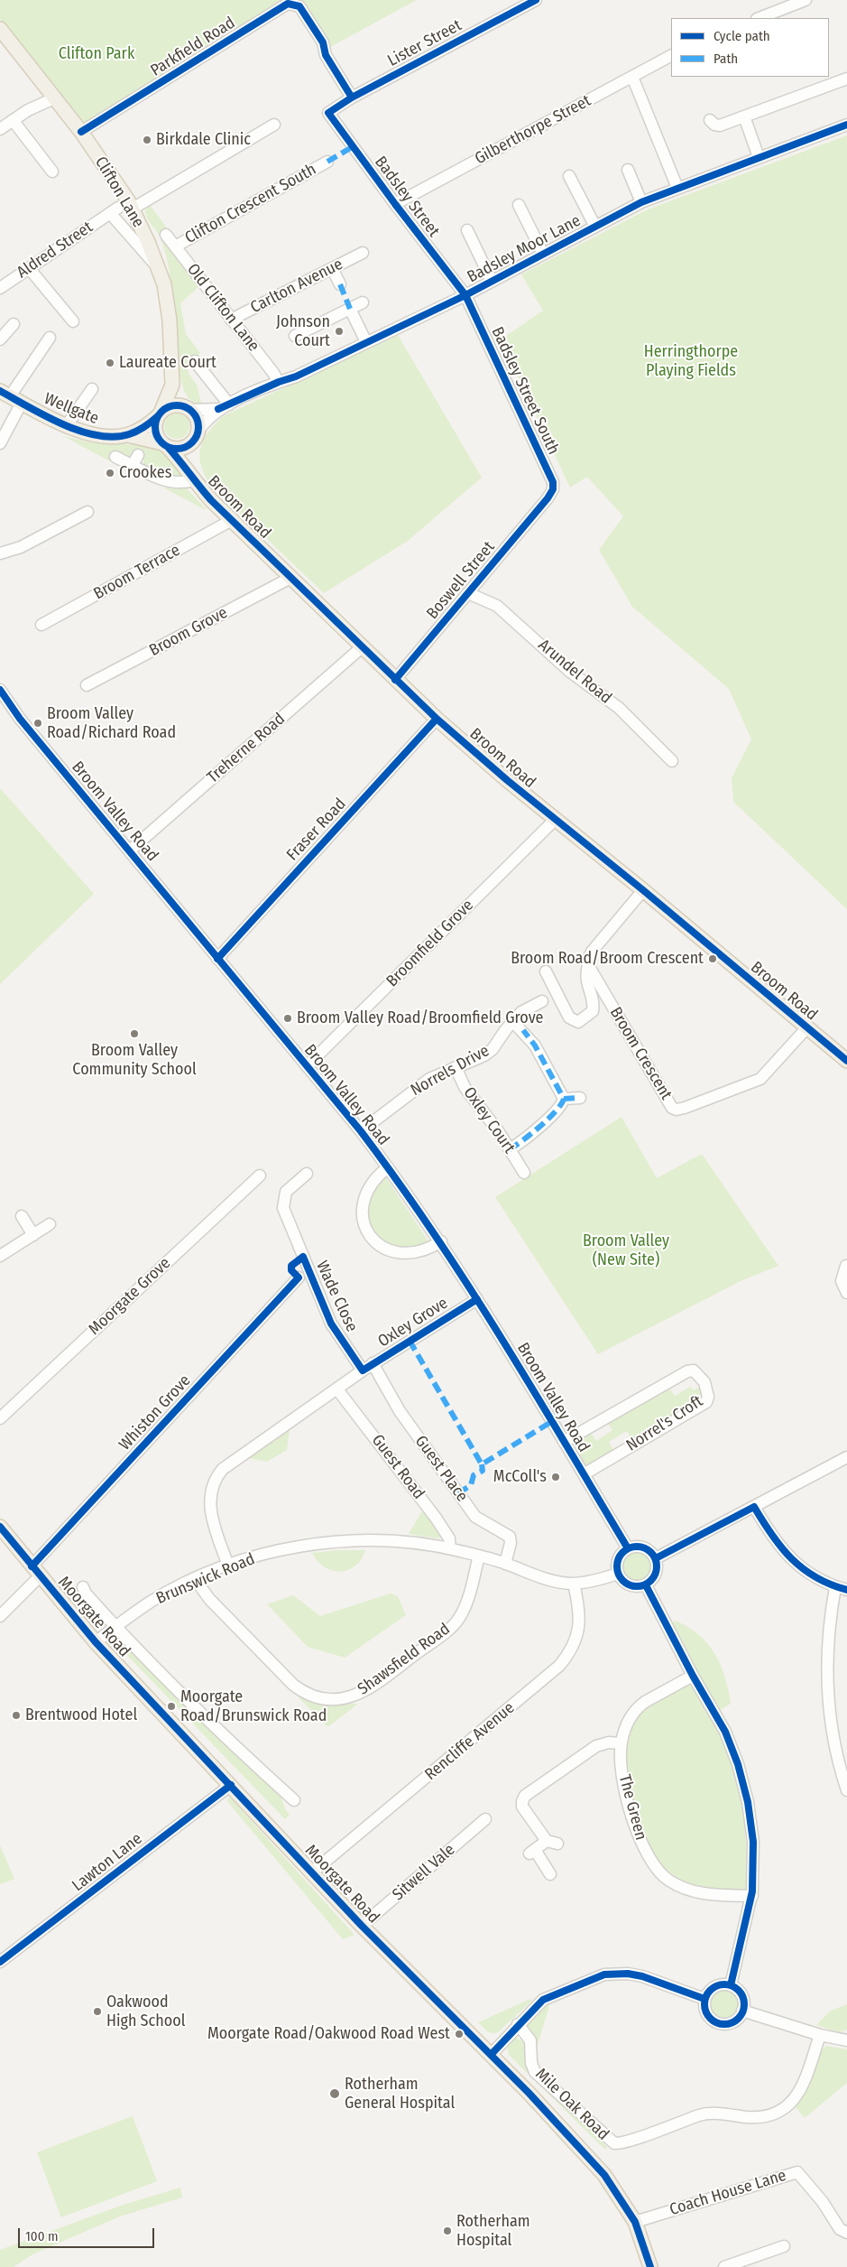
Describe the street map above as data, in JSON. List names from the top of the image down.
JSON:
{
  "streets": {
    "main road": [
      "Clifton Lane",
      "Wellgate",
      "Broom Road",
      "Moorgate Road"
    ],
    "street": [
      "Lister Street",
      "Parkfield Road",
      "Gilberthorpe Street",
      "Badsley Street",
      "Clifton Crescent South",
      "Badsley Moor Lane",
      "Aldred Street",
      "Carlton Avenue",
      "Old Clifton Lane",
      "Badsley Street South",
      "Broom Terrace",
      "Boswell Street",
      "Broom Grove",
      "Arundel Road",
      "Treherne Road",
      "Broom Valley Road",
      "Fraser Road",
      "Broomfield Grove",
      "Broom Crescent",
      "Norrels Drive",
      "Oxley Court",
      "Moorgate Grove",
      "Wade Close",
      "Oxley Grove",
      "Whiston Grove",
      "Norrel's Croft",
      "Guest Road",
      "Guest Place",
      "Brunswick Road",
      "Shawsfield Road",
      "Rencliffe Avenue",
      "The Green",
      "Lawton Lane",
      "Sitwell Vale",
      "Mile Oak Road",
      "Coach House Lane"
    ]
  },
  "crossings": [
    ["Lister Street", "Parkfield Road"],
    ["Lister Street", "Badsley Street"],
    ["Parkfield Road", "Clifton Lane"],
    ["Gilberthorpe Street", "Badsley Street"],
    ["Clifton Lane", "Badsley Moor Lane"],
    ["Clifton Lane", "Aldred Street"],
    ["Clifton Lane", "Wellgate"],
    ["Clifton Lane", "Broom Road"],
    ["Badsley Street", "Badsley Moor Lane"],
    ["Badsley Street", "Badsley Street South"],
    ["Clifton Crescent South", "Old Clifton Lane"],
    ["Badsley Moor Lane", "Old Clifton Lane"],
    ["Badsley Moor Lane", "Badsley Street South"],
    ["Badsley Moor Lane", "Wellgate"],
    ["Badsley Moor Lane", "Broom Road"],
    ["Carlton Avenue", "Old Clifton Lane"],
    ["Badsley Street South", "Boswell Street"],
    ["Wellgate", "Broom Road"],
    ["Broom Road", "Broom Terrace"],
    ["Broom Road", "Boswell Street"],
    ["Broom Road", "Broom Grove"],
    ["Broom Road", "Treherne Road"],
    ["Broom Road", "Fraser Road"],
    ["Broom Road", "Broomfield Grove"],
    ["Broom Road", "Broom Crescent"],
    ["Boswell Street", "Arundel Road"],
    ["Treherne Road", "Broom Valley Road"],
    ["Broom Valley Road", "Fraser Road"],
    ["Broom Valley Road", "Broomfield Grove"],
    ["Broom Valley Road", "Norrels Drive"],
    ["Broom Valley Road", "Oxley Grove"],
    ["Broom Valley Road", "Norrel's Croft"],
    ["Broom Valley Road", "Brunswick Road"],
    ["Norrels Drive", "Oxley Court"],
    ["Wade Close", "Oxley Grove"],
    ["Oxley Grove", "Guest Road"],
    ["Oxley Grove", "Guest Place"],
    ["Oxley Grove", "Brunswick Road"],
    ["Whiston Grove", "Moorgate Road"],
    ["Guest Road", "Brunswick Road"],
    ["Guest Place", "Brunswick Road"],
    ["Brunswick Road", "Moorgate Road"],
    ["Brunswick Road", "Shawsfield Road"],
    ["Brunswick Road", "Rencliffe Avenue"],
    ["Moorgate Road", "Rencliffe Avenue"],
    ["Moorgate Road", "Lawton Lane"],
    ["Moorgate Road", "Sitwell Vale"],
    ["Moorgate Road", "Coach House Lane"]
  ],
  "parks": ["Clifton Park", "Herringthorpe Playing Fields", "Broom Valley (New Site)"],
  "places": [
    "Birkdale Clinic",
    "Johnson Court",
    "Laureate Court",
    "Crookes",
    "Broom Valley Road/Richard Road",
    "Broom Road/Broom Crescent",
    "Broom Valley Road/Broomfield Grove",
    "Broom Valley Community School",
    "McColl's",
    "Moorgate Road/Brunswick Road",
    "Brentwood Hotel",
    "Oakwood High School",
    "Moorgate Road/Oakwood Road West",
    "Rotherham General Hospital",
    "Rotherham Hospital"
  ],
  "legend": ["Cycle path", "Path"],
  "scale_bar": "100 m"
}
